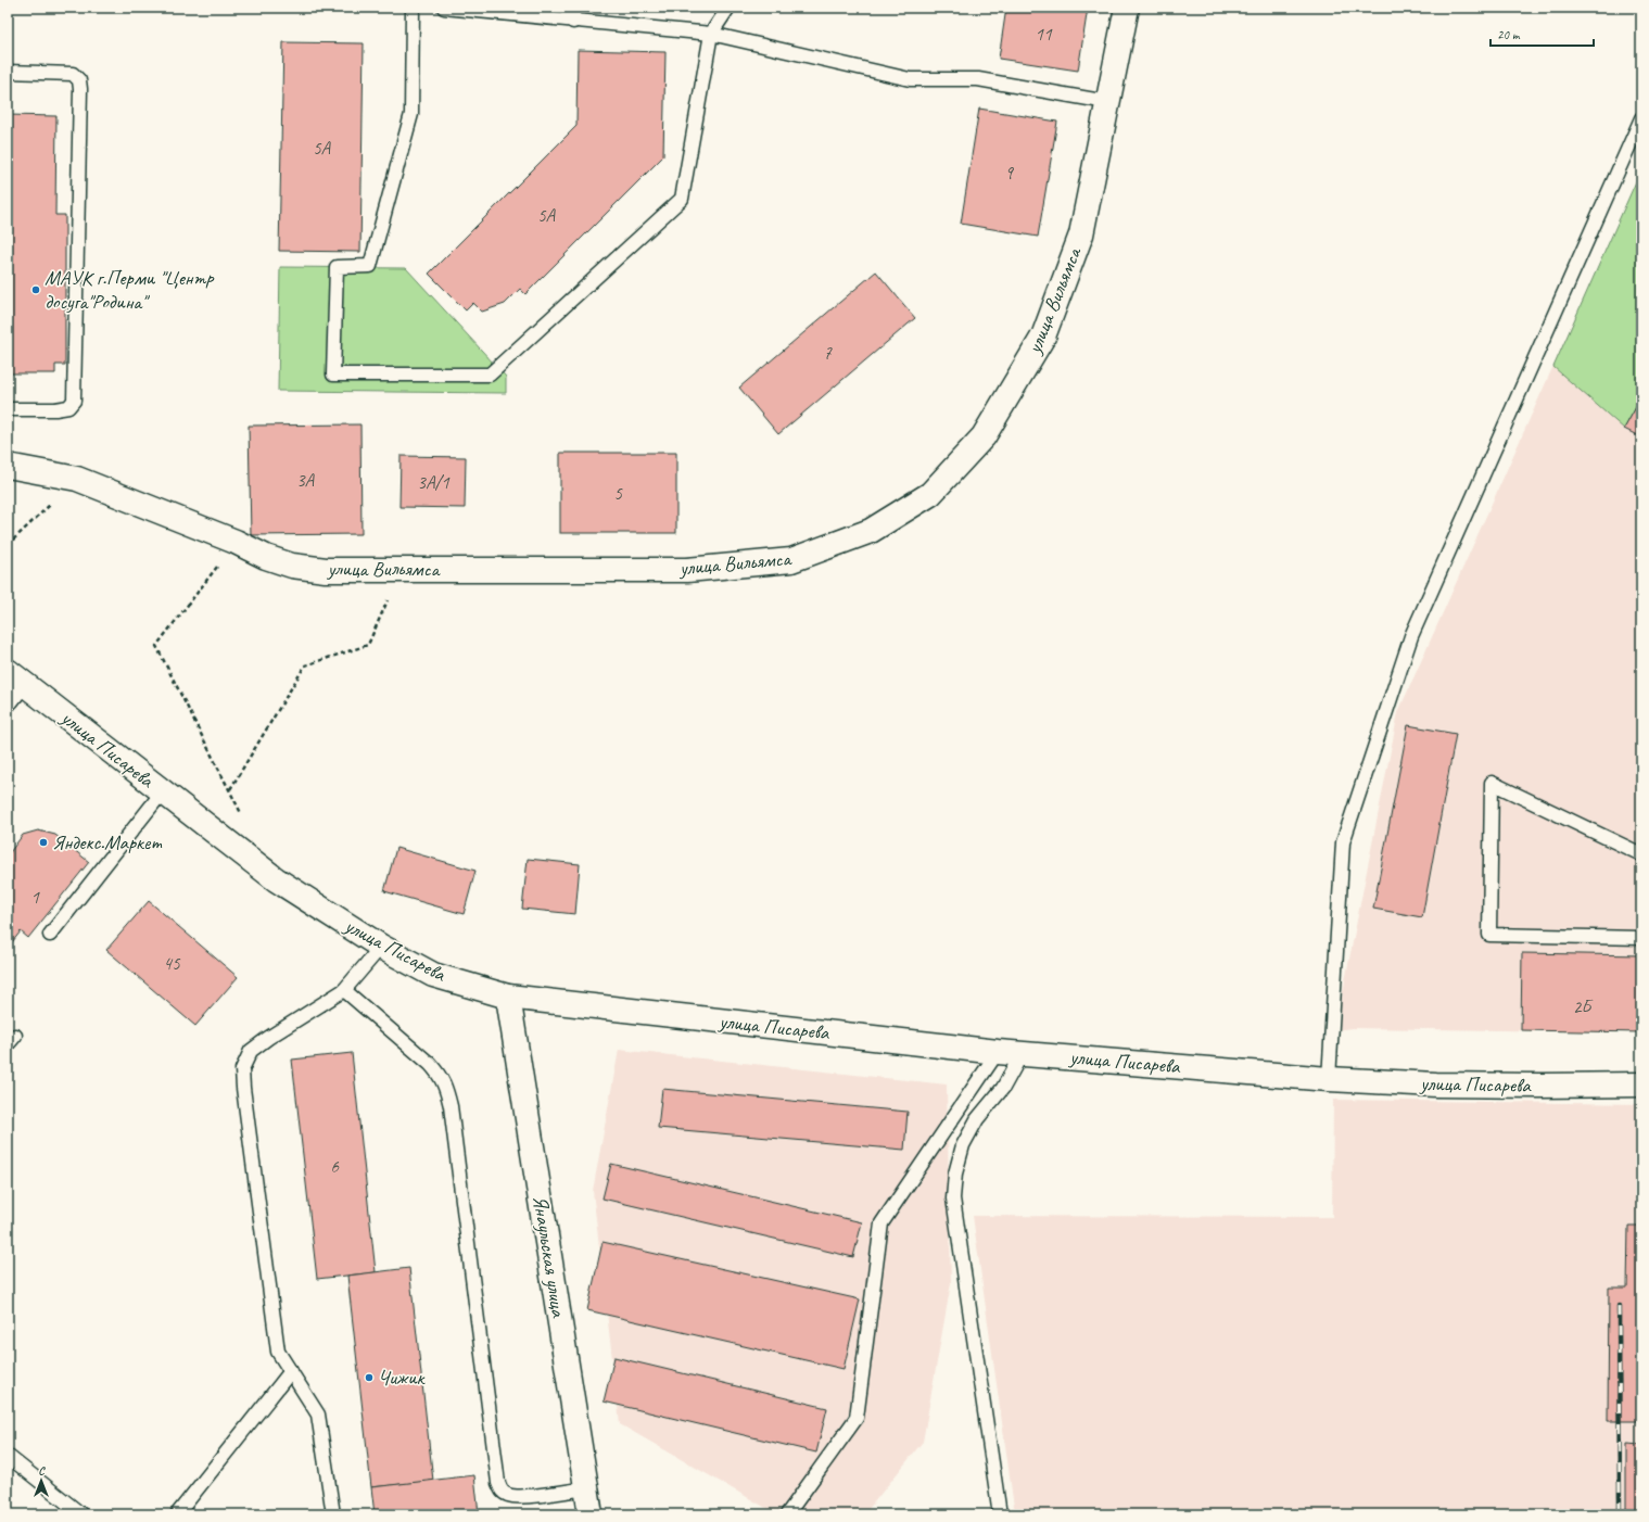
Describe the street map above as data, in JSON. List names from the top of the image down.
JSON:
{
  "streets": {
    "street": ["улица Вильямса", "улица Писарева", "Янаульская улица"]
  },
  "crossings": [
    ["улица Писарева", "Янаульская улица"]
  ],
  "places": ["МАУК г.Перми \"Центр досуга\"Родина\"", "Яндекс.Маркет", "Чижик"],
  "house_numbers": [
    "11",
    "5А",
    "9",
    "5А",
    "7",
    "3А",
    "3А/1",
    "5",
    "1",
    "45",
    "2Б",
    "6"
  ],
  "scale_bar": "20 m",
  "north": "top"
}
